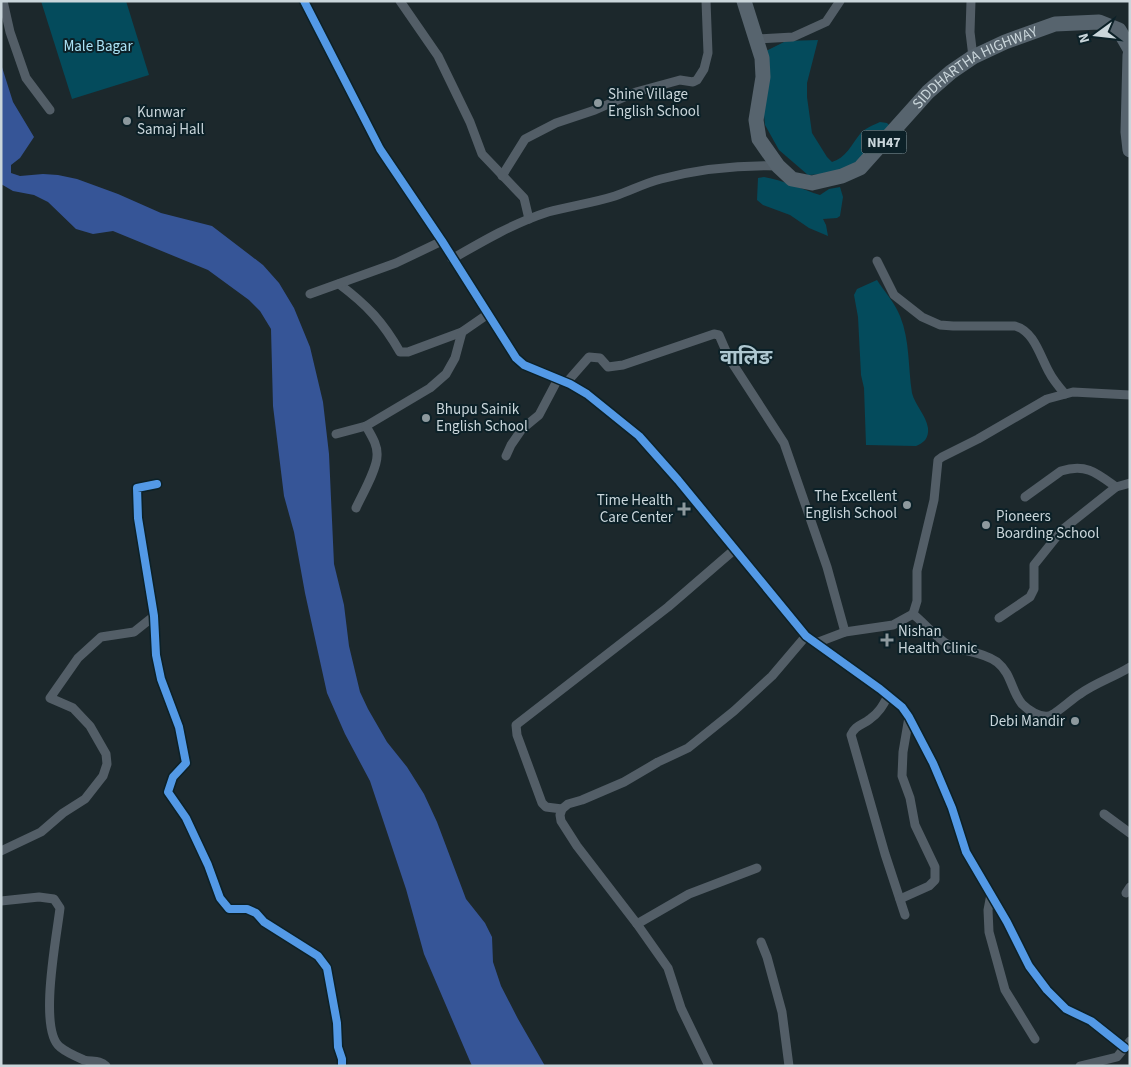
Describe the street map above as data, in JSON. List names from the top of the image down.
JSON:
{
  "streets": {
    "highway": ["SIDDHARTHA HIGHWAY", "NH47"]
  },
  "districts": ["वालिङ"],
  "parks": ["Male Bagar"],
  "places": {
    "other": [
      "Shine Village English School",
      "Kunwar Samaj Hall",
      "Bhupu Sainik English School",
      "The Excellent English School",
      "Pioneers Boarding School",
      "Debi Mandir"
    ],
    "health": ["Time Health Care Center", "Nishan Health Clinic"]
  },
  "north": "left"
}
